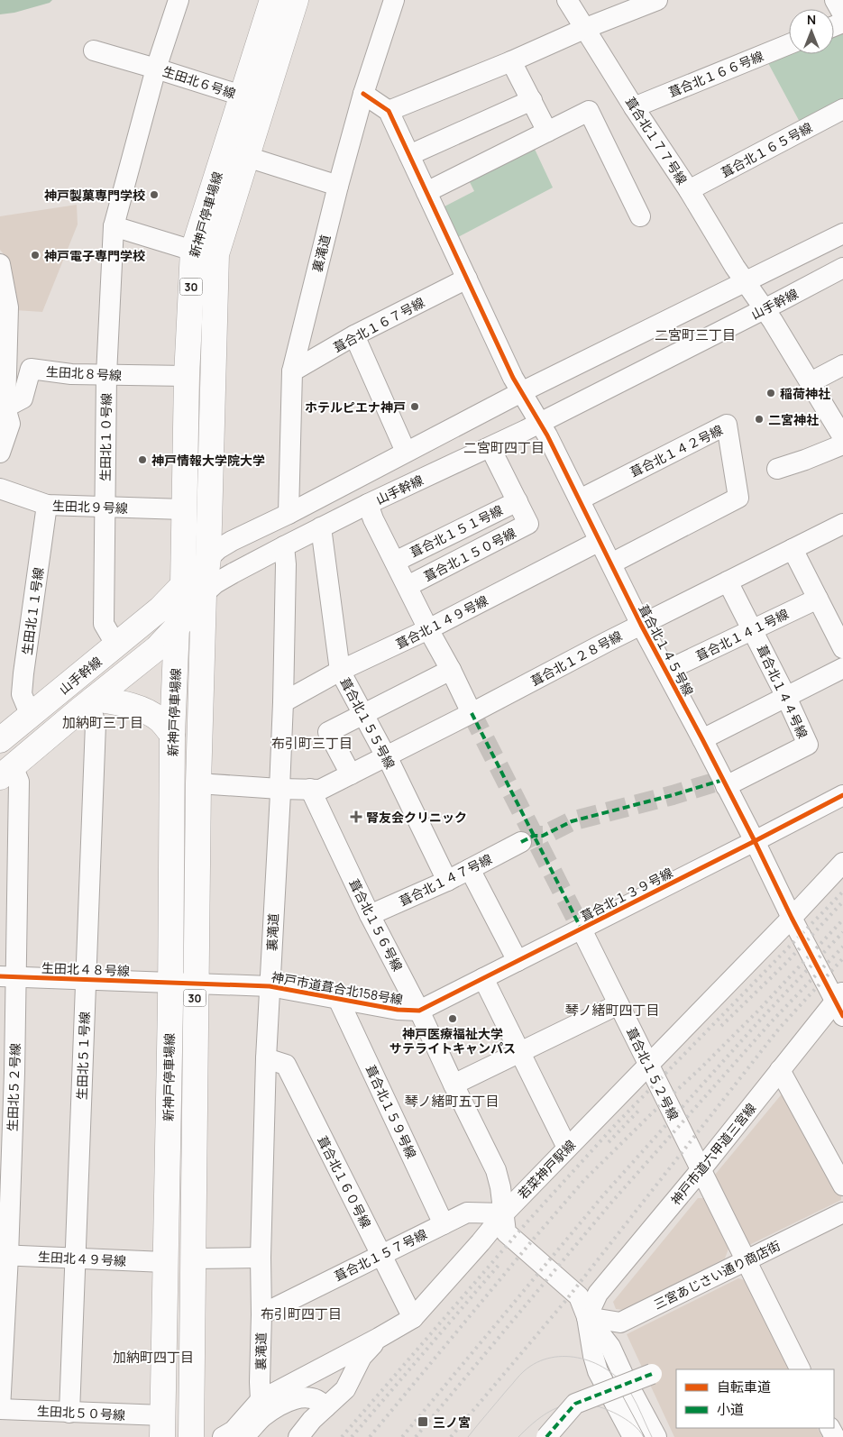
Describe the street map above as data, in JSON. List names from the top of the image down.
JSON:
{
  "streets": {
    "main road": ["新神戸停車場線", "30", "山手幹線"],
    "street": [
      "葺合北１６６号線",
      "生田北６号線",
      "葺合北１７７号線",
      "葺合北１６５号線",
      "裏滝道",
      "葺合北１６７号線",
      "生田北８号線",
      "生田北１０号線",
      "葺合北１４２号線",
      "生田北９号線",
      "葺合北１５１号線",
      "葺合北１５０号線",
      "生田北１１号線",
      "葺合北１４９号線",
      "葺合北１４１号線",
      "葺合北１４５号線",
      "葺合北１２８号線",
      "葺合北１４４号線",
      "葺合北１５５号線",
      "葺合北１４７号線",
      "葺合北１３９号線",
      "葺合北１５６号線",
      "生田北４８号線",
      "神戸市道葺合北158号線",
      "生田北５１号線",
      "葺合北１５２号線",
      "生田北５２号線",
      "葺合北１５９号線",
      "神戸市道六甲道三宮線",
      "若菜神戸駅線",
      "葺合北１６０号線",
      "葺合北１５７号線",
      "生田北４９号線",
      "三宮あじさい通り商店街",
      "生田北５０号線"
    ]
  },
  "crossings": [
    ["葺合北１６６号線", "葺合北１７７号線"],
    ["生田北６号線", "新神戸停車場線"],
    ["生田北６号線", "生田北１０号線"],
    ["葺合北１７７号線", "葺合北１６５号線"],
    ["葺合北１７７号線", "山手幹線"],
    ["新神戸停車場線", "山手幹線"],
    ["新神戸停車場線", "生田北８号線"],
    ["新神戸停車場線", "生田北９号線"],
    ["新神戸停車場線", "生田北４８号線"],
    ["新神戸停車場線", "神戸市道葺合北158号線"],
    ["新神戸停車場線", "生田北４９号線"],
    ["新神戸停車場線", "生田北５０号線"],
    ["裏滝道", "山手幹線"],
    ["裏滝道", "葺合北１６７号線"],
    ["裏滝道", "葺合北１４９号線"],
    ["裏滝道", "神戸市道葺合北158号線"],
    ["裏滝道", "若菜神戸駅線"],
    ["裏滝道", "葺合北１６０号線"],
    ["裏滝道", "葺合北１５７号線"],
    ["山手幹線", "生田北１０号線"],
    ["山手幹線", "葺合北１５０号線"],
    ["山手幹線", "生田北１１号線"],
    ["山手幹線", "葺合北１４５号線"],
    ["山手幹線", "葺合北１５５号線"],
    ["葺合北１６７号線", "葺合北１４５号線"],
    ["生田北８号線", "生田北１０号線"],
    ["生田北１０号線", "生田北９号線"],
    ["葺合北１４２号線", "葺合北１４５号線"],
    ["生田北９号線", "生田北１１号線"],
    ["葺合北１５１号線", "葺合北１５０号線"],
    ["葺合北１４９号線", "葺合北１４５号線"],
    ["葺合北１４９号線", "葺合北１５５号線"],
    ["葺合北１４１号線", "葺合北１４５号線"],
    ["葺合北１４１号線", "葺合北１４４号線"],
    ["葺合北１４５号線", "葺合北１２８号線"],
    ["葺合北１４５号線", "葺合北１４４号線"],
    ["葺合北１４５号線", "葺合北１３９号線"],
    ["葺合北１４５号線", "神戸市道六甲道三宮線"],
    ["葺合北１４５号線", "若菜神戸駅線"],
    ["葺合北１２８号線", "葺合北１４４号線"],
    ["葺合北１２８号線", "葺合北１５５号線"],
    ["葺合北１２８号線", "葺合北１５６号線"],
    ["葺合北１５５号線", "葺合北１４７号線"],
    ["葺合北１４７号線", "葺合北１５６号線"],
    ["葺合北１３９号線", "葺合北１５６号線"],
    ["葺合北１３９号線", "神戸市道葺合北158号線"],
    ["葺合北１３９号線", "葺合北１５２号線"],
    ["葺合北１５６号線", "神戸市道葺合北158号線"],
    ["葺合北１５６号線", "神戸市道六甲道三宮線"],
    ["葺合北１５６号線", "若菜神戸駅線"],
    ["葺合北１５６号線", "葺合北１５７号線"],
    ["葺合北１５６号線", "三宮あじさい通り商店街"],
    ["生田北４８号線", "神戸市道葺合北158号線"],
    ["生田北４８号線", "生田北５１号線"],
    ["生田北４８号線", "生田北５２号線"],
    ["神戸市道葺合北158号線", "葺合北１５９号線"],
    ["生田北５１号線", "生田北４９号線"],
    ["生田北５１号線", "生田北５０号線"],
    ["葺合北１５２号線", "神戸市道六甲道三宮線"],
    ["葺合北１５２号線", "若菜神戸駅線"],
    ["葺合北１５２号線", "三宮あじさい通り商店街"],
    ["生田北５２号線", "生田北４９号線"],
    ["生田北５２号線", "生田北５０号線"],
    ["葺合北１５９号線", "葺合北１５７号線"],
    ["神戸市道六甲道三宮線", "三宮あじさい通り商店街"],
    ["若菜神戸駅線", "葺合北１６０号線"],
    ["若菜神戸駅線", "葺合北１５７号線"],
    ["葺合北１６０号線", "葺合北１５７号線"]
  ],
  "districts": [
    "二宮町三丁目",
    "二宮町四丁目",
    "加納町三丁目",
    "布引町三丁目",
    "琴ノ緒町四丁目",
    "琴ノ緒町五丁目",
    "布引町四丁目",
    "加納町四丁目"
  ],
  "places": {
    "other": [
      "神戸製菓専門学校",
      "神戸電子専門学校",
      "稲荷神社",
      "ホテルピエナ神戸",
      "二宮神社",
      "神戸情報大学院大学",
      "神戸医療福祉大学 サテライトキャンパス"
    ],
    "health": ["腎友会クリニック"],
    "transit": ["三ノ宮"]
  },
  "legend": ["自転車道", "小道"],
  "north": "top"
}
